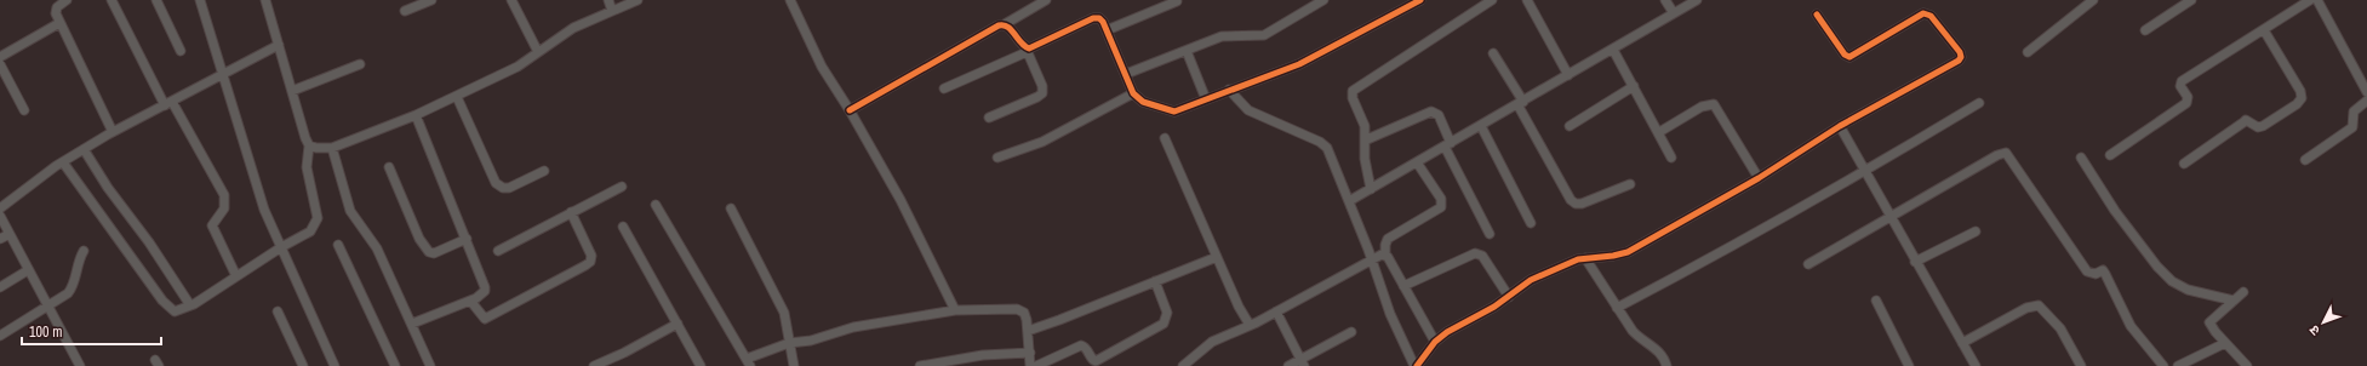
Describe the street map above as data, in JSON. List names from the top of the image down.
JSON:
{
  "scale_bar": "100 m",
  "north": "bottom left"
}
